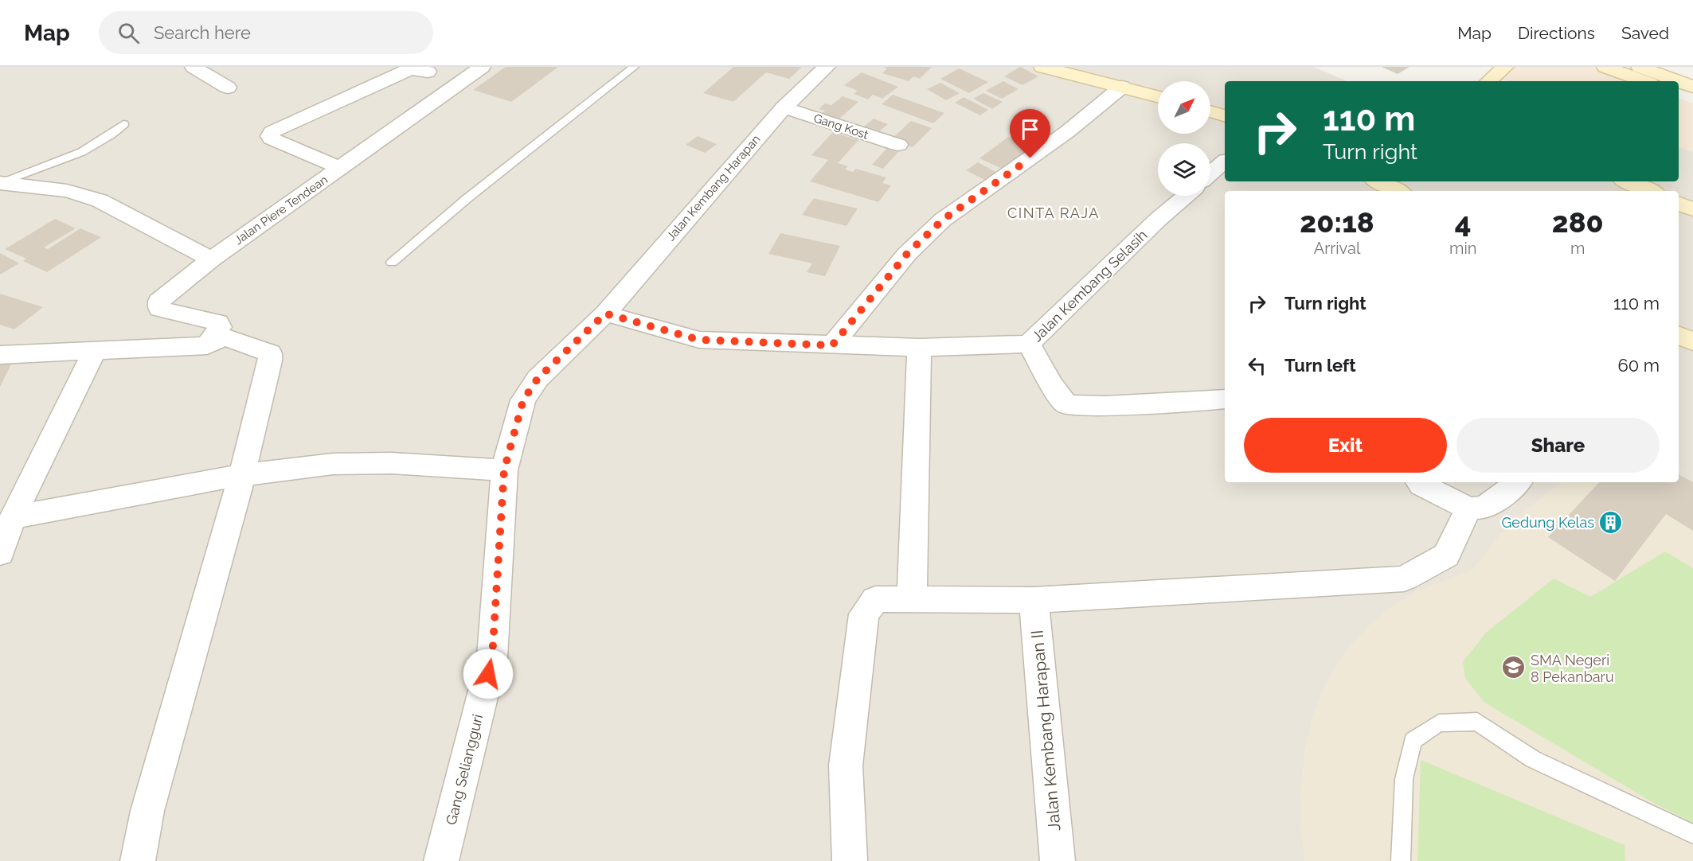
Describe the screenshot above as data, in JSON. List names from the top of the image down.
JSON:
{
  "streets": {
    "street": [
      "Gang Kost",
      "Jalan Kembang Harapan",
      "Jalan Piere Tendean",
      "Jalan Kembang Selasih",
      "Jalan Kembang Harapan II",
      "Gang Seliangguri"
    ]
  },
  "crossings": [
    ["Gang Kost", "Jalan Kembang Harapan"],
    ["Jalan Kembang Harapan", "Gang Seliangguri"]
  ],
  "districts": ["CINTA RAJA"],
  "places": {
    "building": ["Gedung Kelas"],
    "school or university": ["SMA Negeri 8 Pekanbaru"]
  },
  "north": "top right",
  "page": {
    "header": "Map",
    "search": "Search here",
    "nav": ["Map", "Directions", "Saved"],
    "turn": ["110 m", "Turn right"],
    "eta": [
      "20:18",
      "Arrival",
      "4",
      "min",
      "280",
      "m"
    ],
    "list": [
      {
        "name": "Turn right",
        "value": "110 m"
      },
      {
        "name": "Turn left",
        "value": "60 m"
      }
    ],
    "buttons": ["Exit", "Share"]
  }
}
